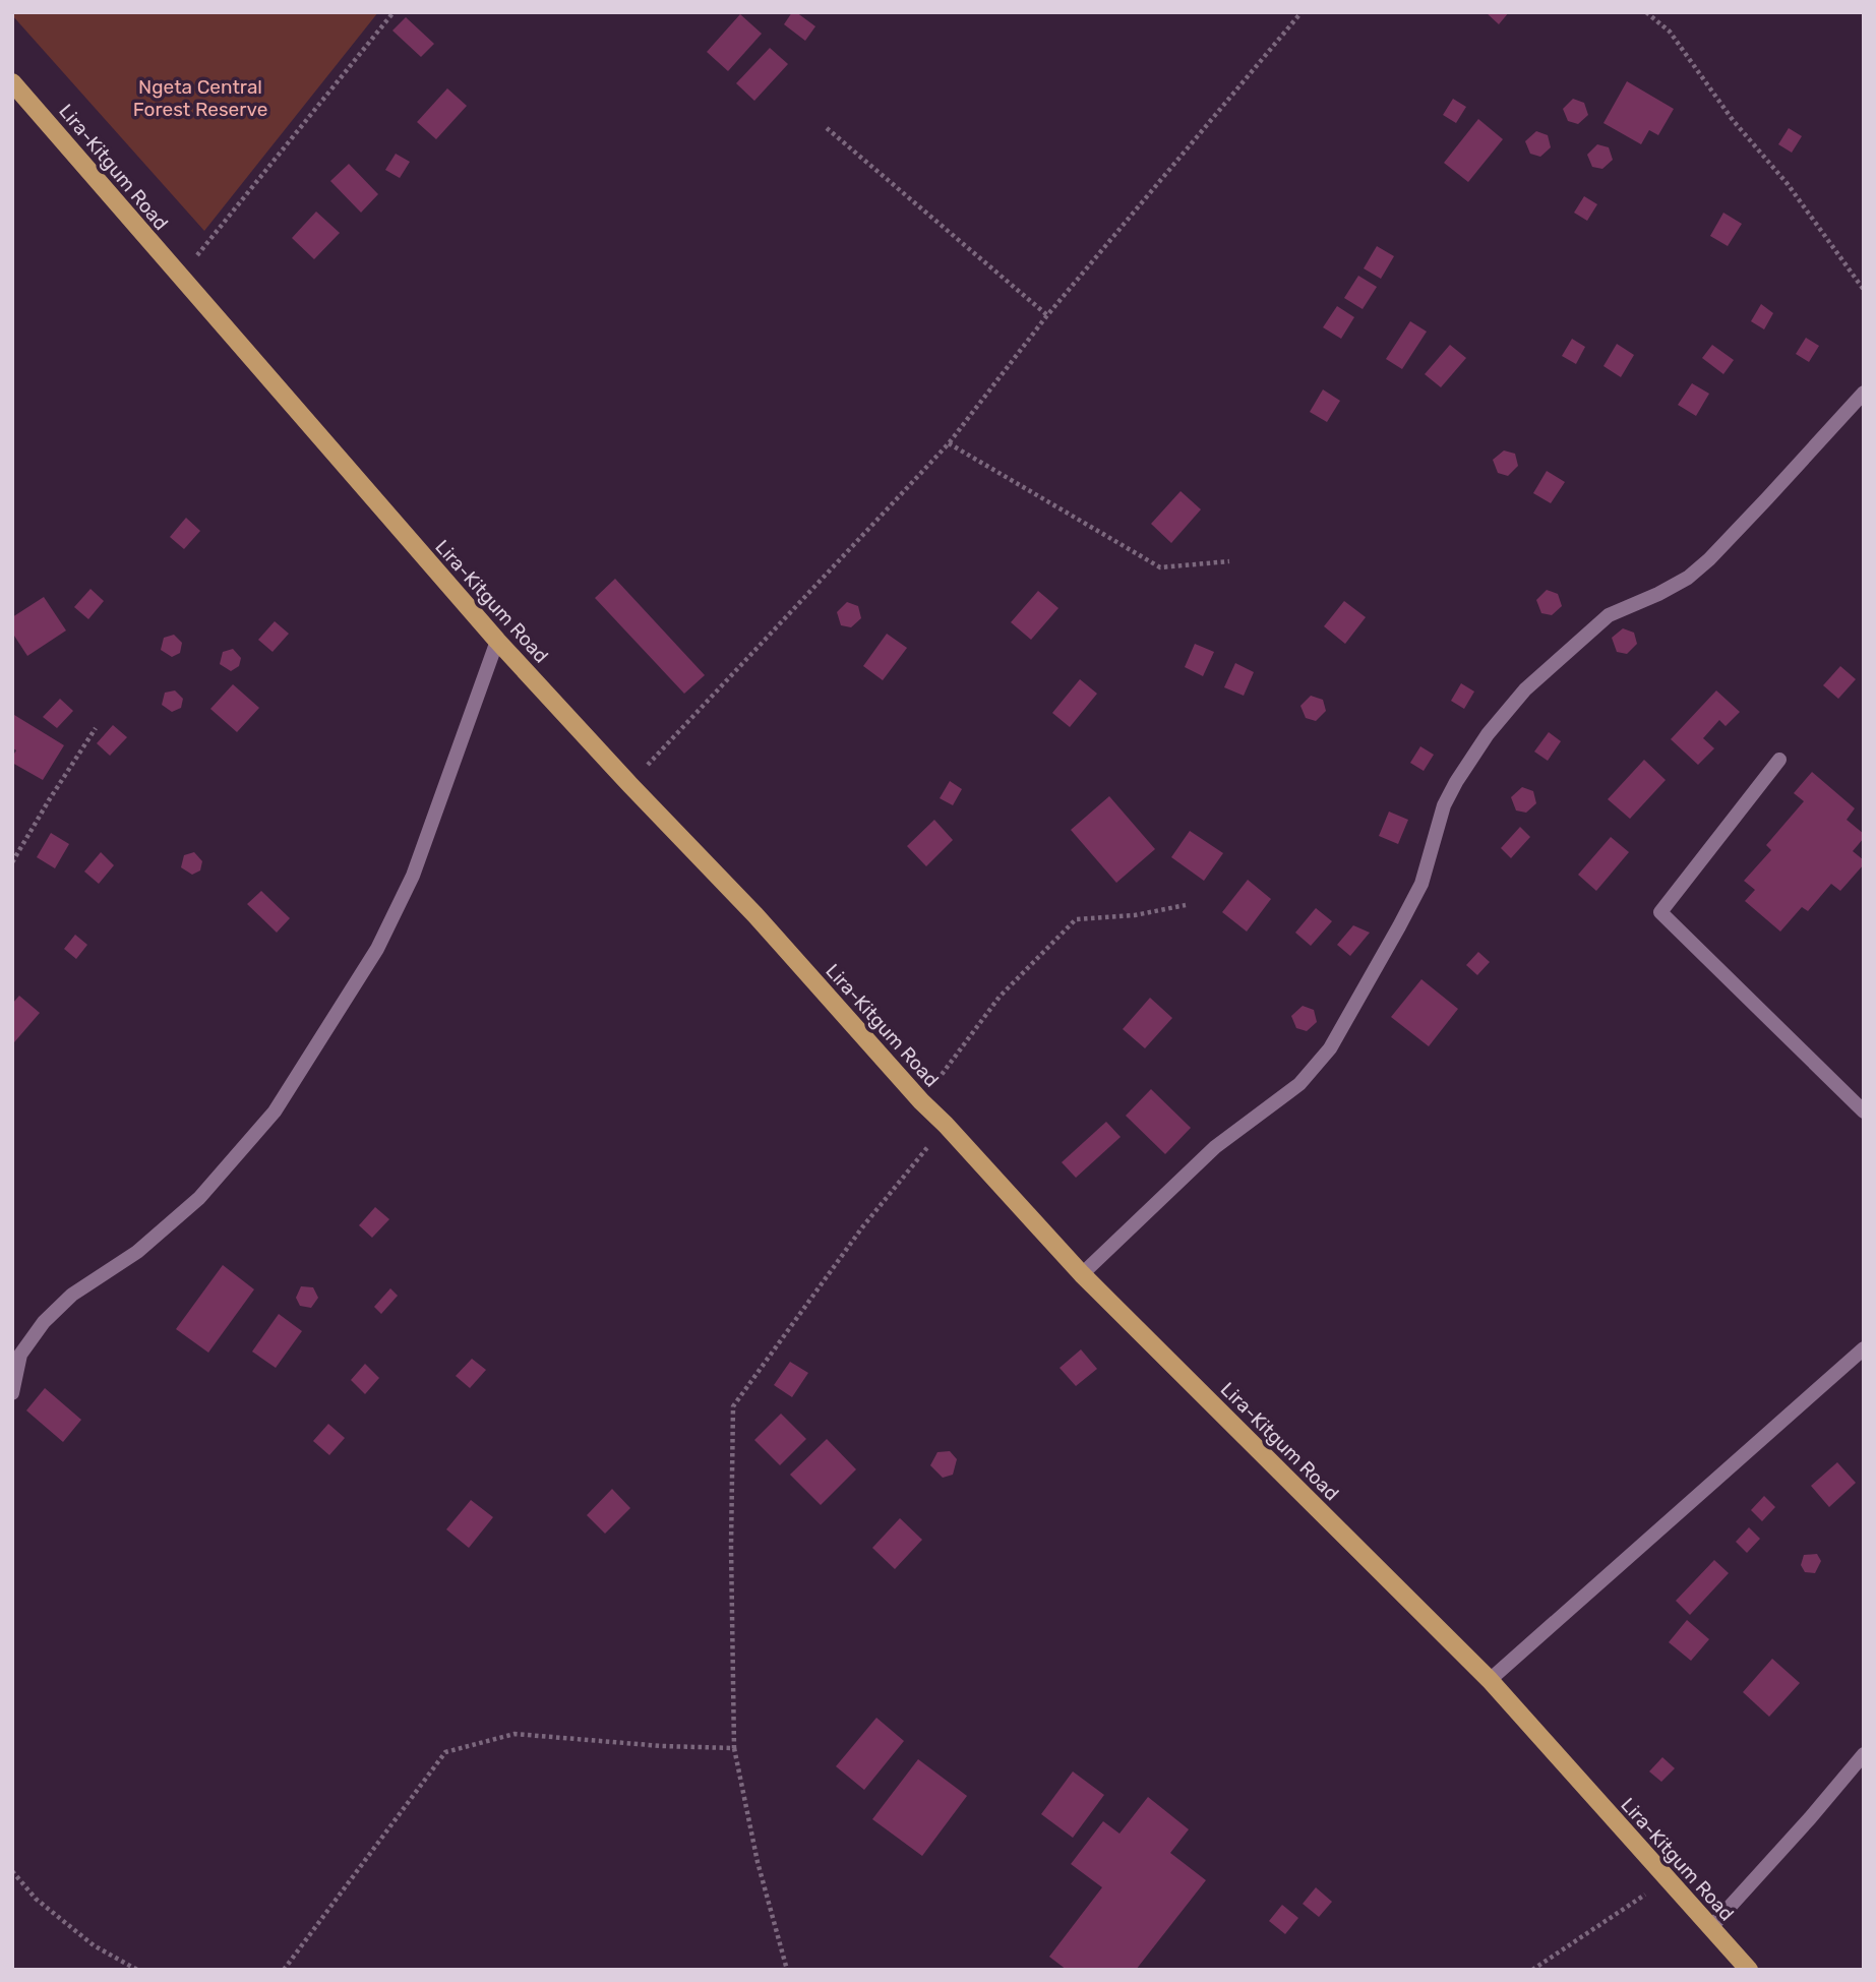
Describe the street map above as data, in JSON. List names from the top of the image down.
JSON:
{
  "streets": {
    "main road": ["Lira-Kitgum Road"]
  },
  "parks": ["Ngeta Central Forest Reserve"]
}
